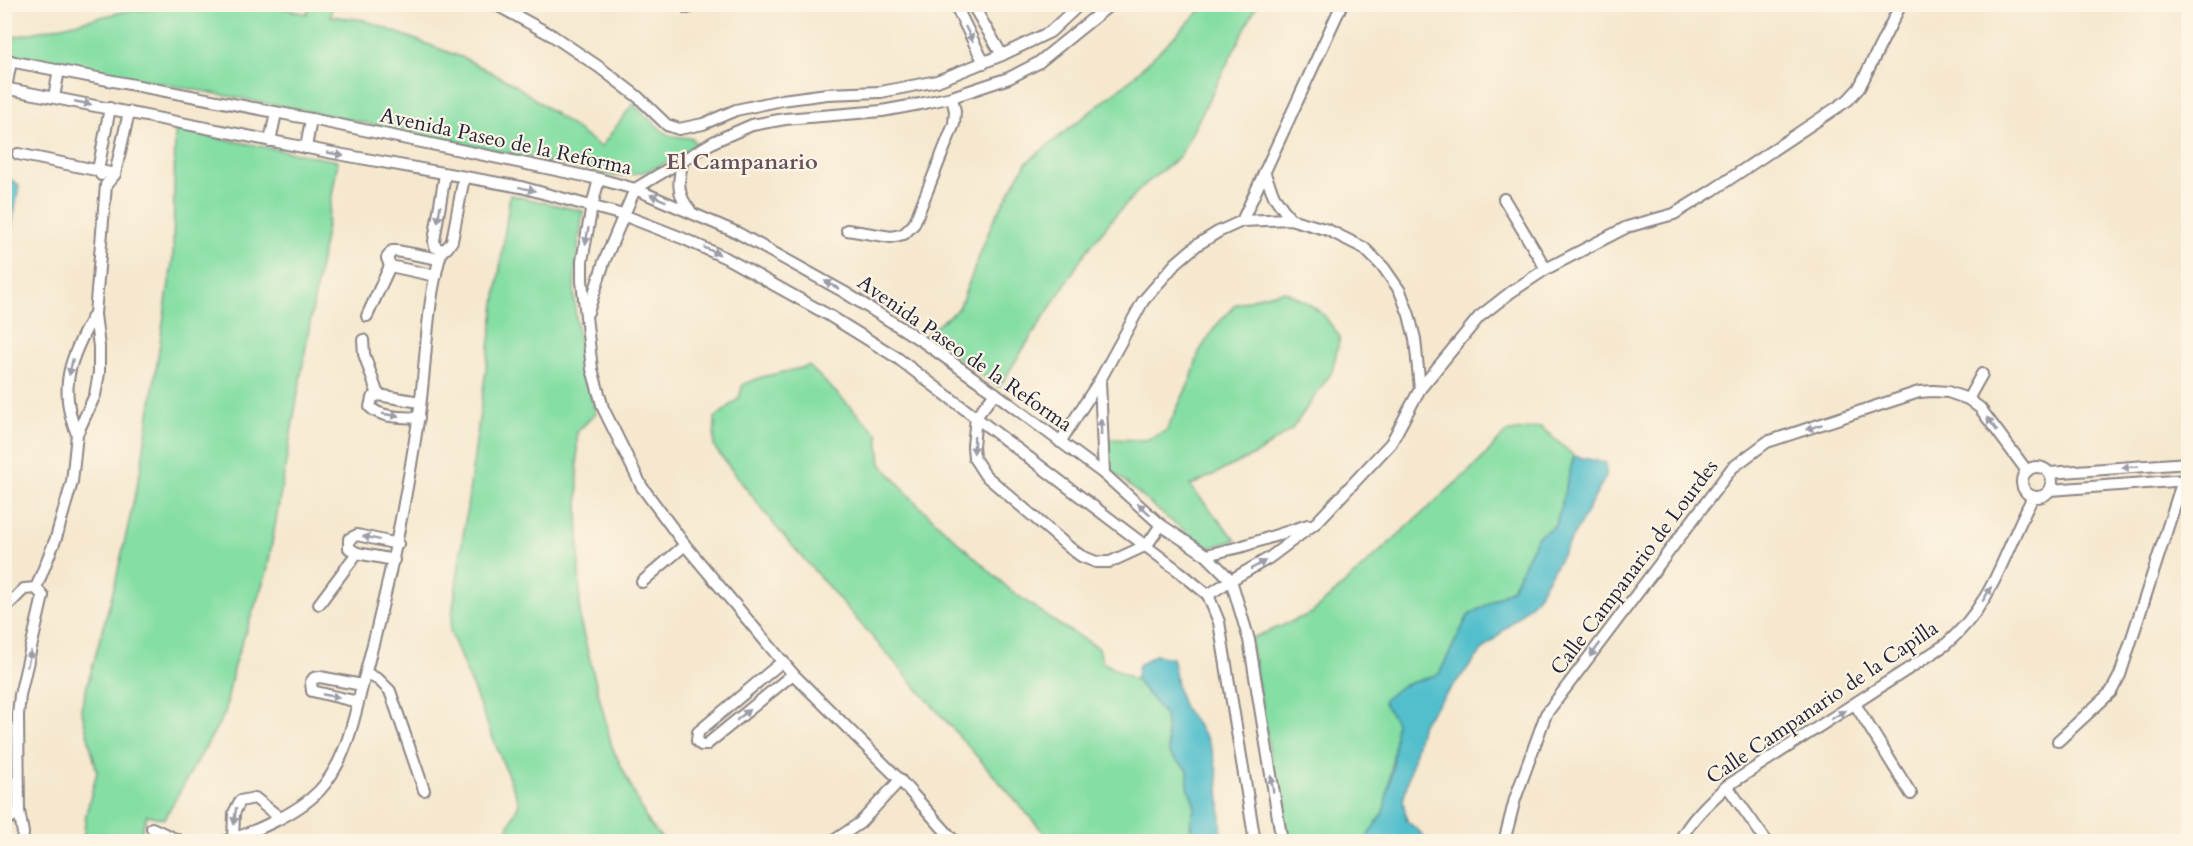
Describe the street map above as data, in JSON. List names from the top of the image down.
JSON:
{
  "streets": {
    "street": ["Avenida Paseo de la Reforma", "Calle Campanario de Lourdes", "Calle Campanario de la Capilla"]
  },
  "one_way": ["Calle Campanario de Lourdes", "Calle Campanario de la Capilla"],
  "districts": ["El Campanario"]
}
